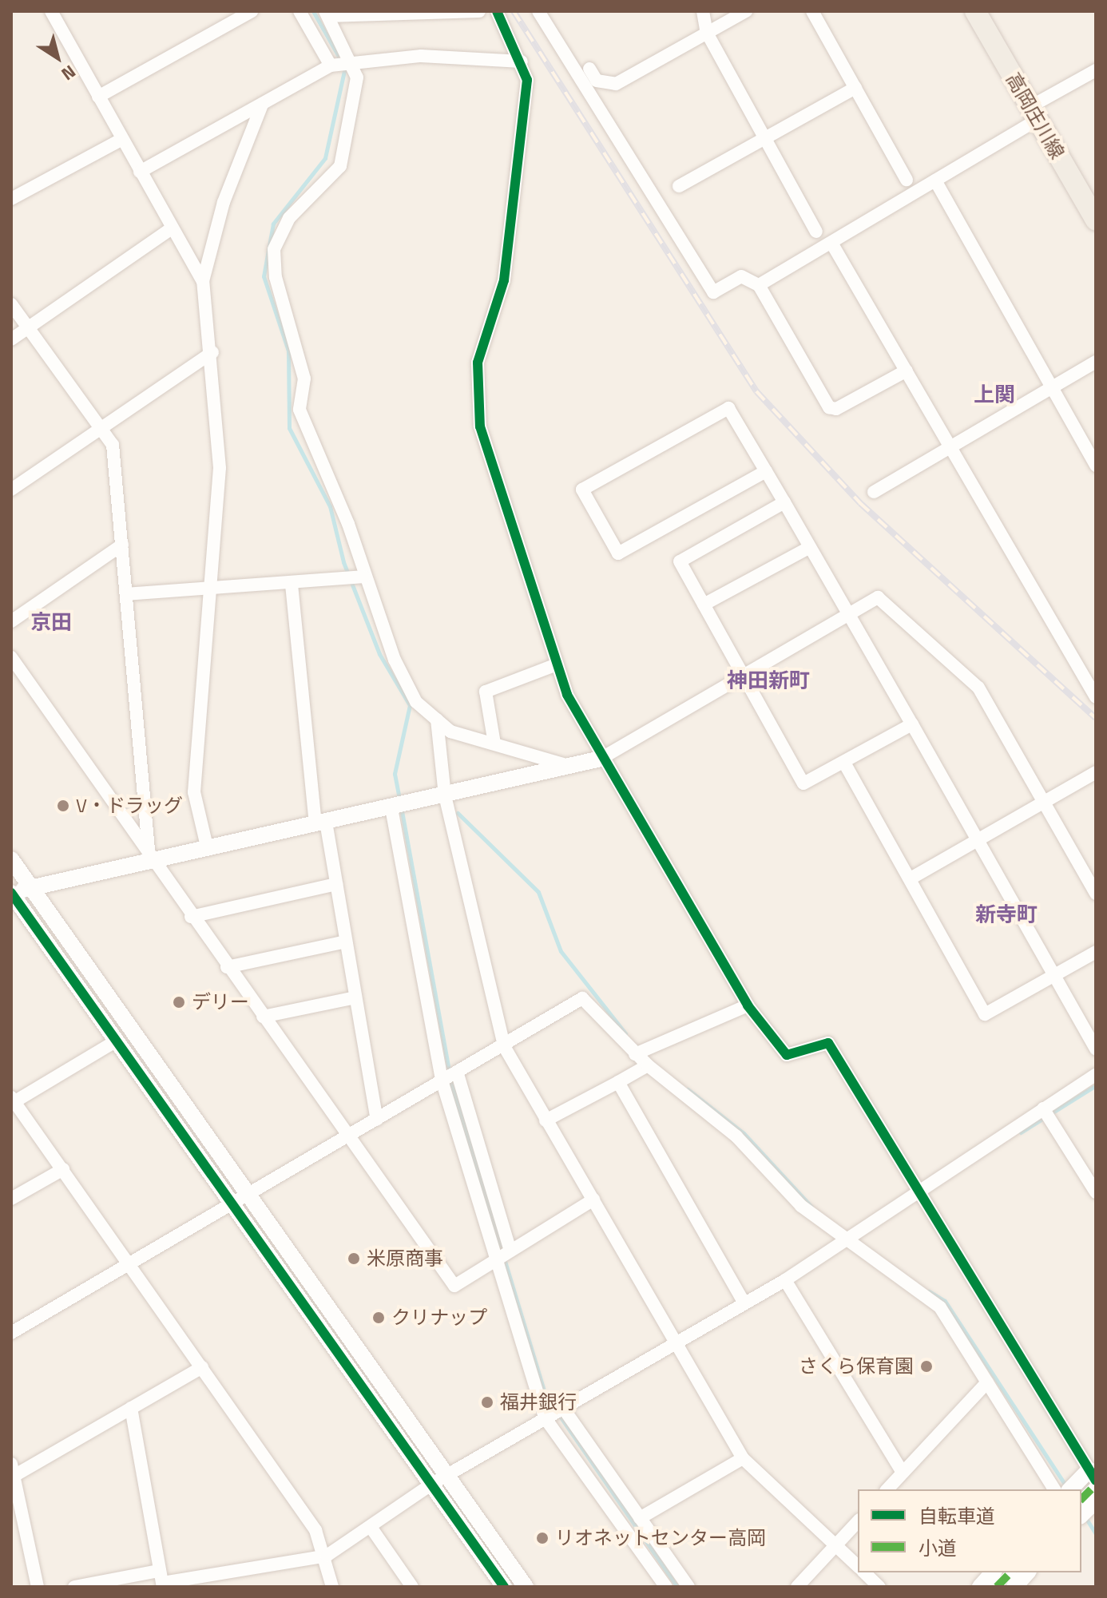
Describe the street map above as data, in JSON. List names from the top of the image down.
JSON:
{
  "streets": {
    "main road": ["高岡庄川線"]
  },
  "districts": [
    "上関",
    "京田",
    "神田新町",
    "新寺町"
  ],
  "places": [
    "V・ドラッグ",
    "デリー",
    "米原商事",
    "クリナップ",
    "さくら保育園",
    "福井銀行",
    "リオネットセンター高岡"
  ],
  "legend": ["自転車道", "小道"],
  "north": "bottom right"
}
